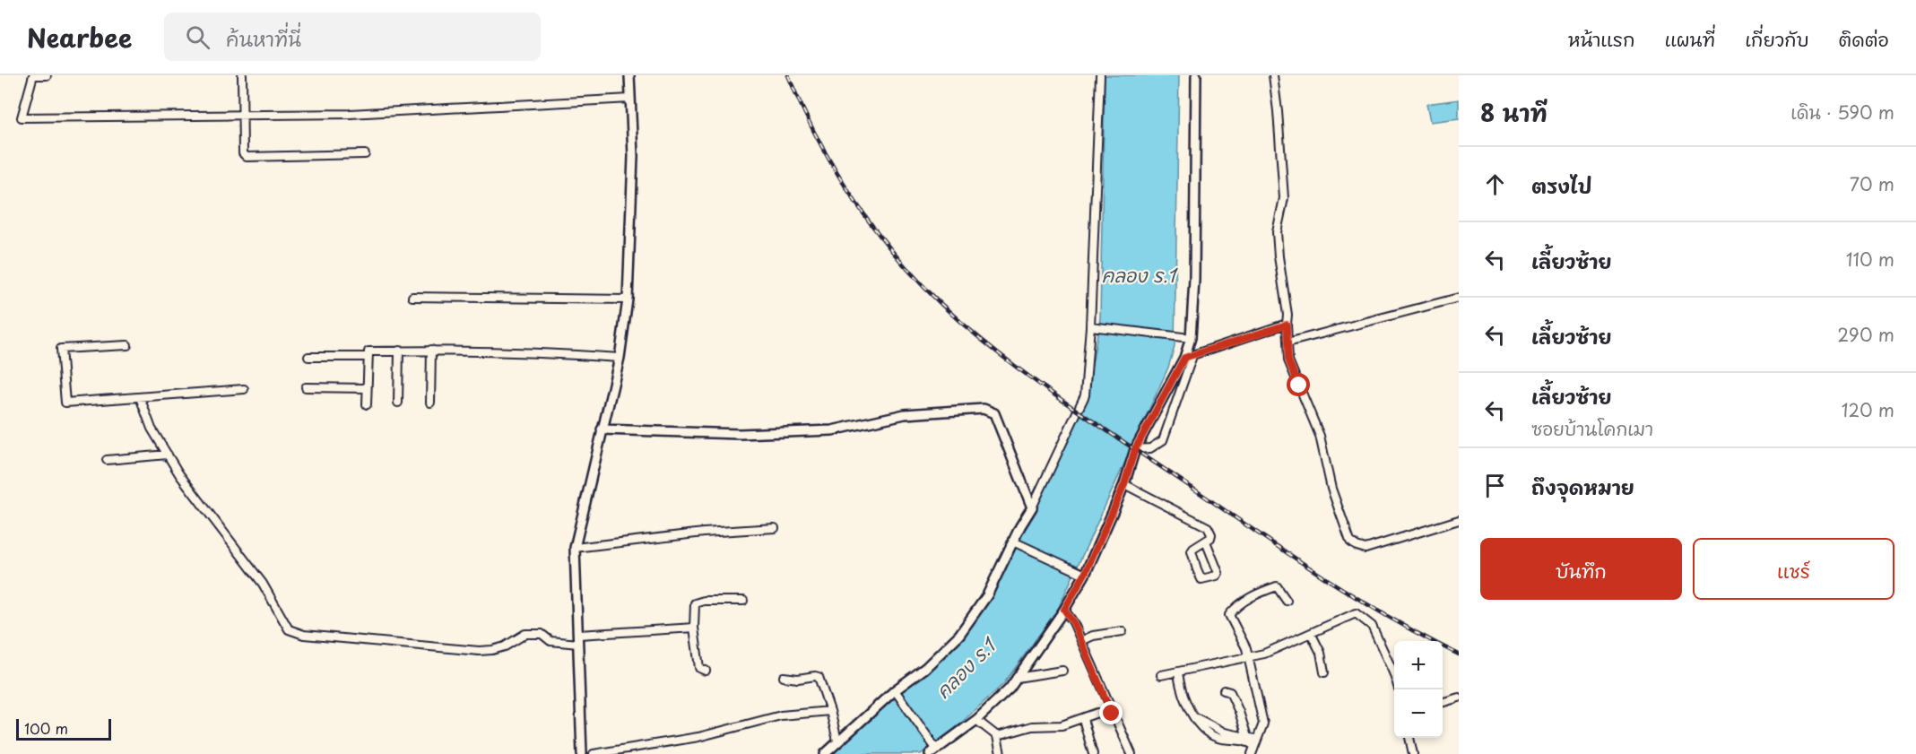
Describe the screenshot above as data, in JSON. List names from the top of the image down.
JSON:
{
  "water": ["คลอง ร.1"],
  "scale_bar": "100 m",
  "page": {
    "header": "Nearbee",
    "search": "ค้นหาที่นี่",
    "nav": [
      "หน้าแรก",
      "แผนที่",
      "เกี่ยวกับ",
      "ติดต่อ"
    ],
    "heading": ["8 นาที", "เดิน · 590 m"],
    "list": [
      ["ตรงไป", "70 m"],
      ["เลี้ยวซ้าย", "110 m"],
      ["เลี้ยวซ้าย", "290 m"],
      ["เลี้ยวซ้าย", "ซอยบ้านโคกเมา", "120 m"],
      "ถึงจุดหมาย"
    ],
    "buttons": ["บันทึก", "แชร์"],
    "map_buttons": ["+", "−"],
    "scale": "100 m"
  }
}
